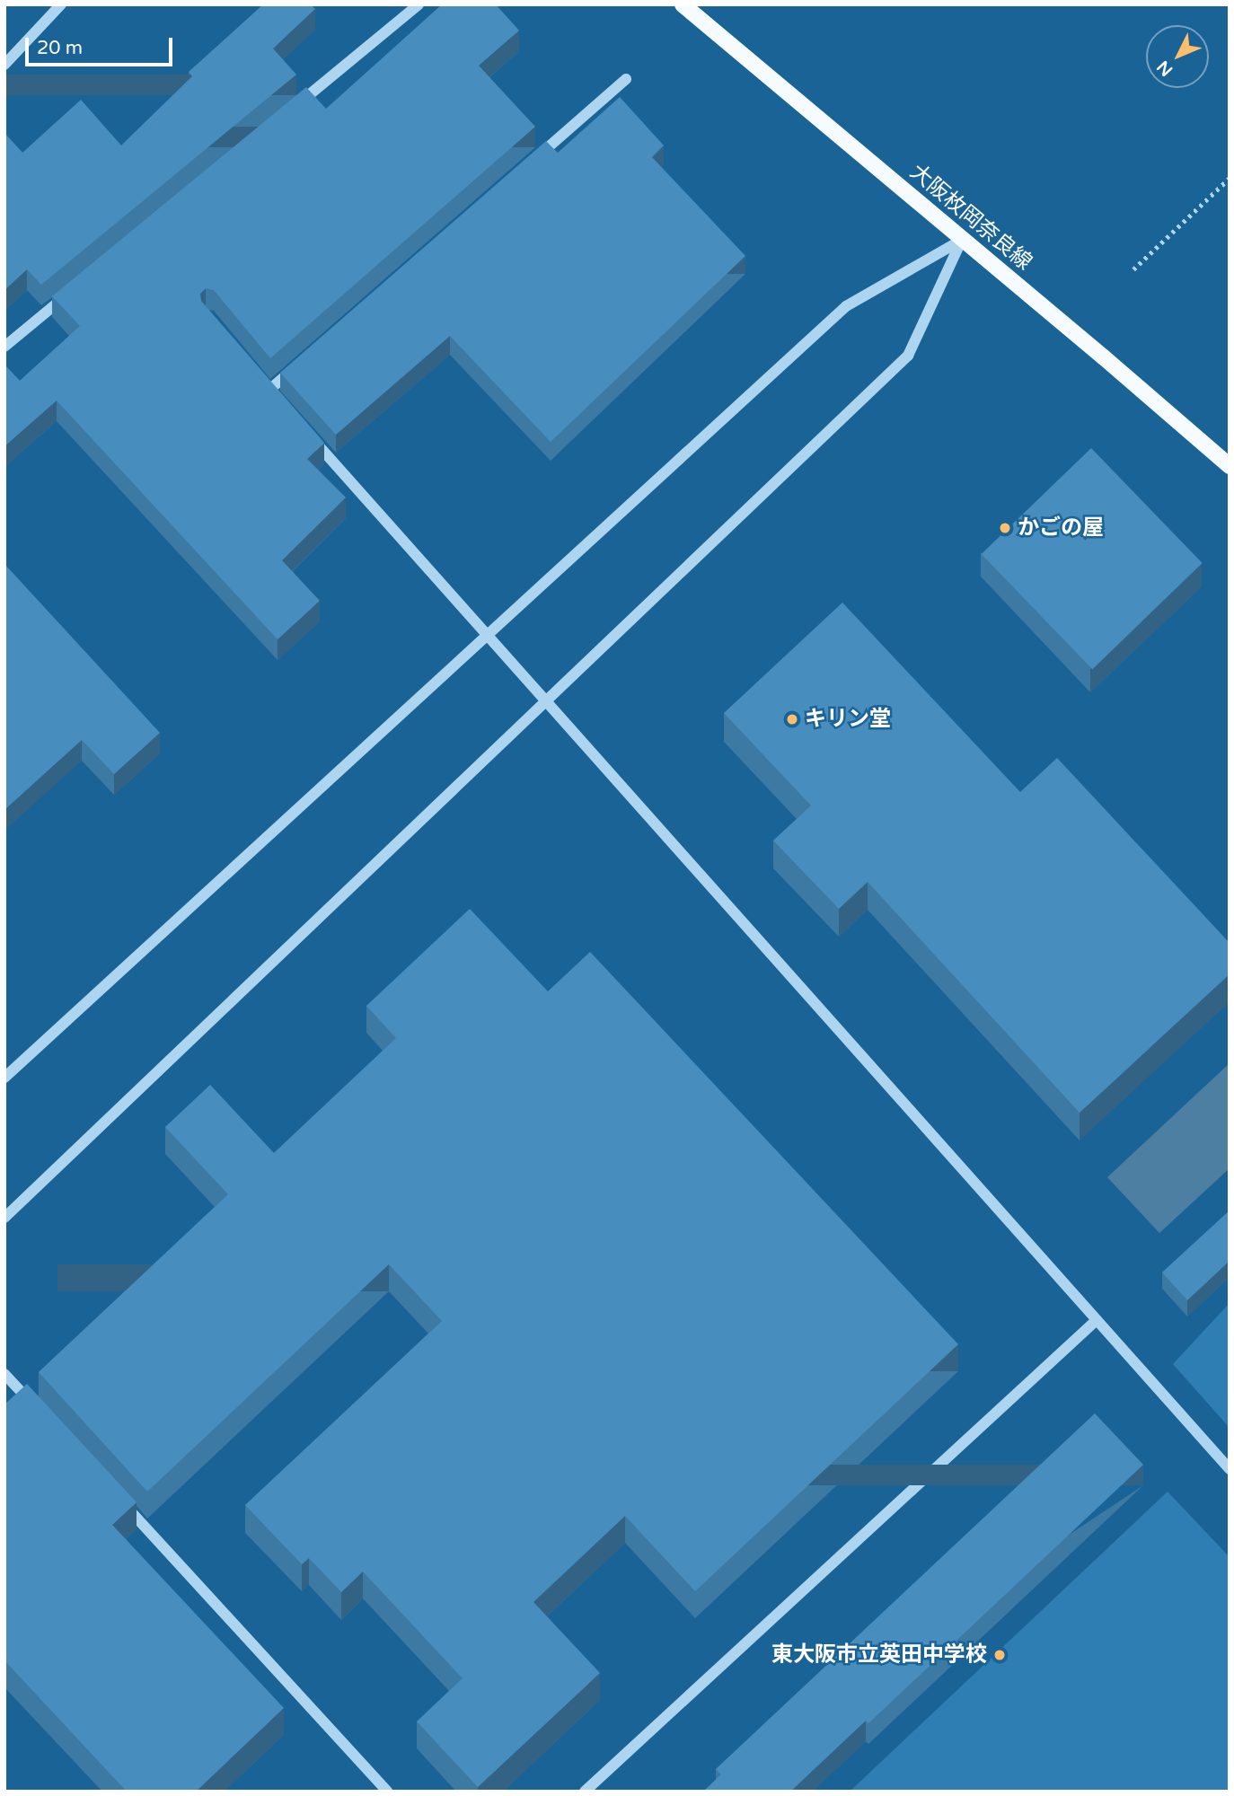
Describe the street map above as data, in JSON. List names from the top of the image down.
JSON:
{
  "streets": {
    "main road": ["大阪枚岡奈良線"]
  },
  "places": ["かごの屋", "キリン堂", "東大阪市立英田中学校"],
  "scale_bar": "20 m",
  "north": "bottom left"
}
